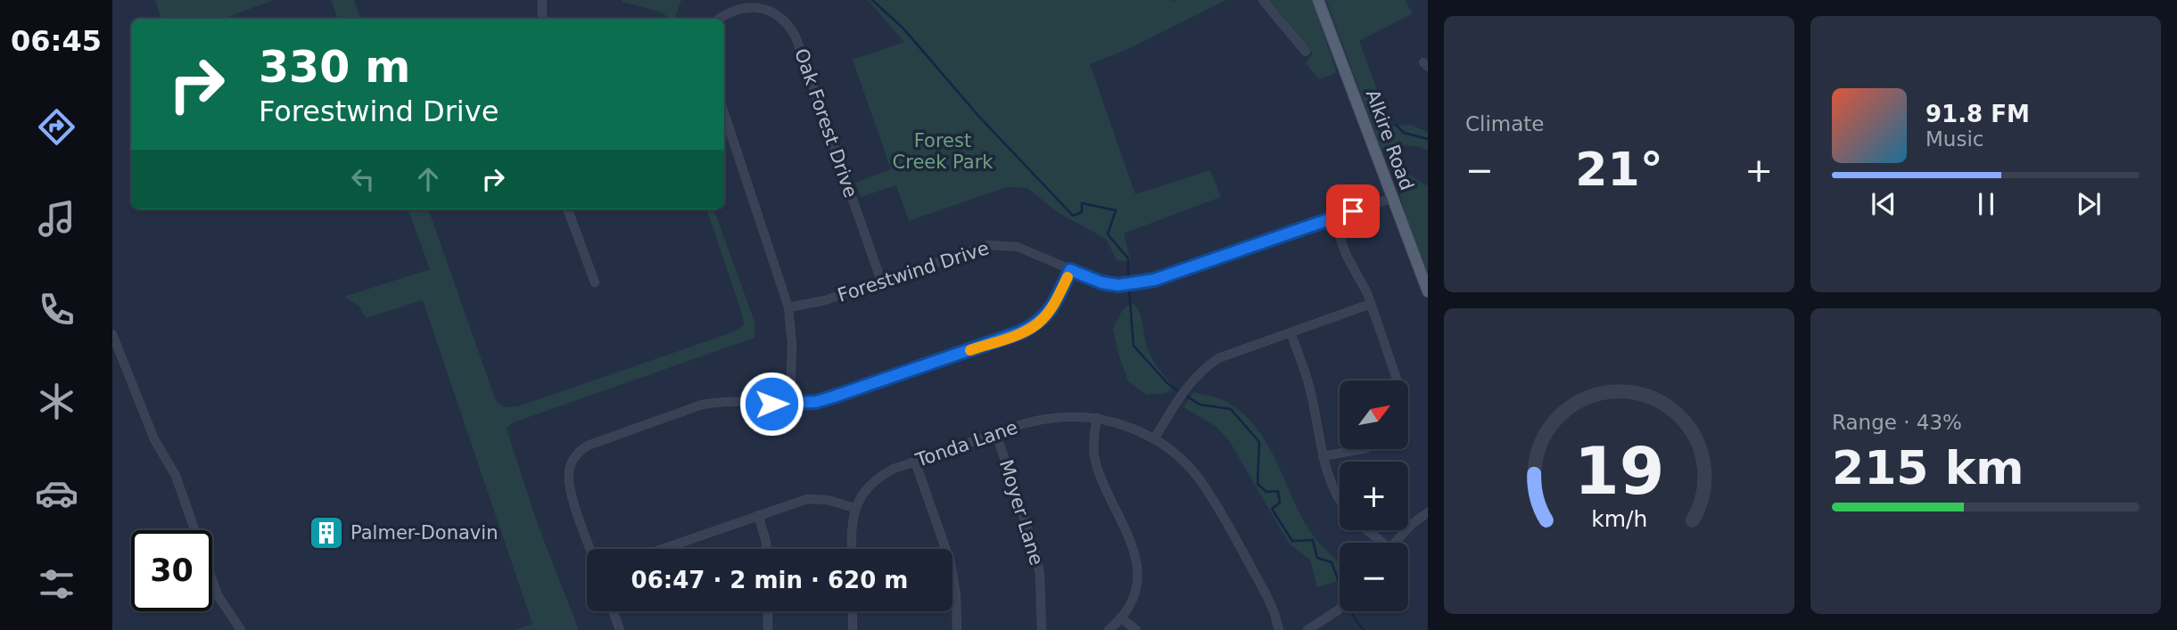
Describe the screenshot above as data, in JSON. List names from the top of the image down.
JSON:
{
  "streets": {
    "main road": ["Alkire Road"],
    "street": [
      "Oak Forest Drive",
      "Forestwind Drive",
      "Tonda Lane",
      "Moyer Lane"
    ]
  },
  "crossings": [
    ["Oak Forest Drive", "Forestwind Drive"],
    ["Alkire Road", "Forestwind Drive"],
    ["Tonda Lane", "Moyer Lane"]
  ],
  "parks": ["Forest Creek Park"],
  "places": {
    "building": ["Palmer-Donavin"]
  },
  "north": "top right",
  "page": {
    "tabs": "06:45",
    "tile": [
      "Climate",
      ["Range · 43%", "215 km"]
    ],
    "turn": ["330 m", "Forestwind Drive"],
    "song": ["91.8 FM", "Music"],
    "heat": ["−", "21°", "+"],
    "map_buttons": ["+", "−"],
    "limit": "30",
    "trip": "06:47 · 2 min · 620 m",
    "gauge": ["19", "km/h"]
  }
}
